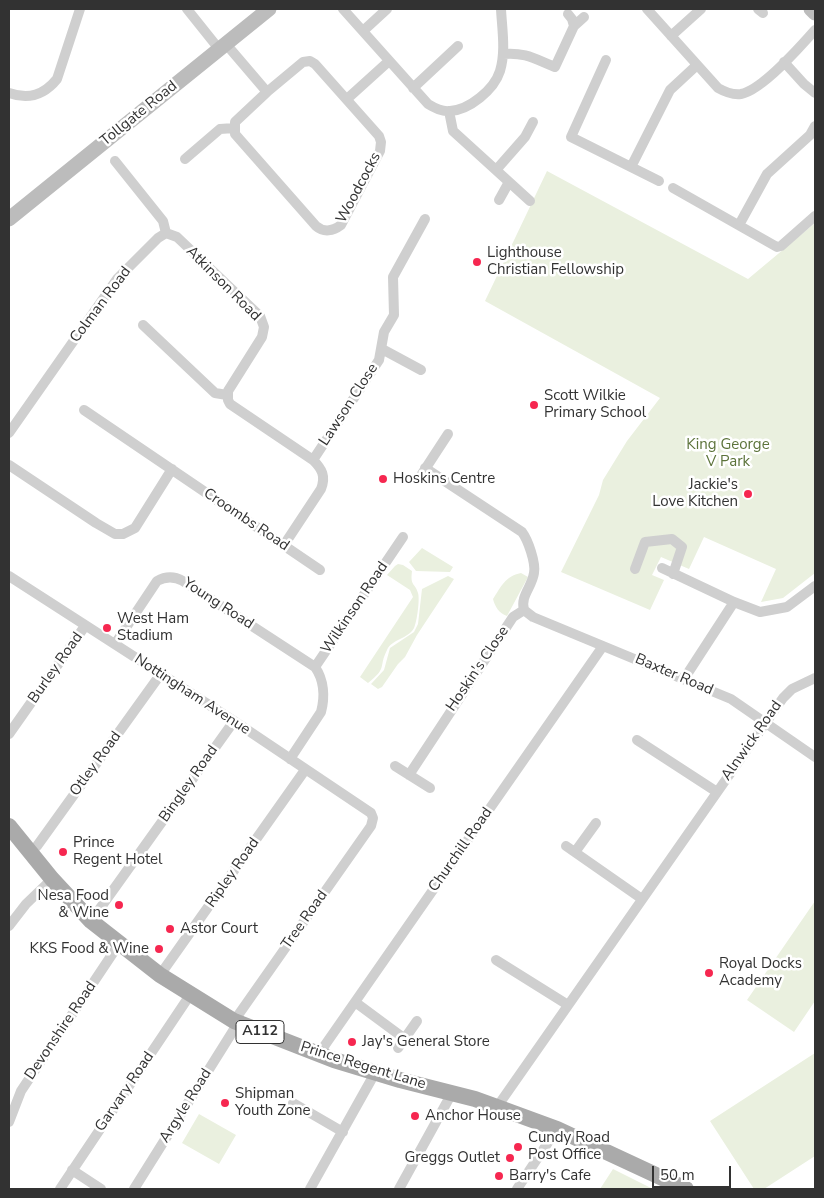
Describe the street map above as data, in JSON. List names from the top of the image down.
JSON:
{
  "streets": {
    "main road": ["A112", "Prince Regent Lane"],
    "street": [
      "Tollgate Road",
      "Woodcocks",
      "Atkinson Road",
      "Colman Road",
      "Lawson Close",
      "Croombs Road",
      "Young Road",
      "Wilkinson Road",
      "Burley Road",
      "Hoskin's Close",
      "Baxter Road",
      "Nottingham Avenue",
      "Alnwick Road",
      "Otley Road",
      "Bingley Road",
      "Churchill Road",
      "Ripley Road",
      "Tree Road",
      "Devonshire Road",
      "Garvary Road",
      "Argyle Road"
    ]
  },
  "crossings": [
    ["Atkinson Road", "Colman Road"],
    ["Young Road", "Wilkinson Road"],
    ["Young Road", "Nottingham Avenue"],
    ["Wilkinson Road", "Nottingham Avenue"],
    ["Burley Road", "Nottingham Avenue"],
    ["Hoskin's Close", "Baxter Road"],
    ["Baxter Road", "Alnwick Road"],
    ["Baxter Road", "Churchill Road"],
    ["Nottingham Avenue", "Otley Road"],
    ["Nottingham Avenue", "Bingley Road"],
    ["Nottingham Avenue", "Ripley Road"],
    ["Nottingham Avenue", "Tree Road"],
    ["Alnwick Road", "Prince Regent Lane"],
    ["Otley Road", "Prince Regent Lane"],
    ["Bingley Road", "Prince Regent Lane"],
    ["Churchill Road", "Prince Regent Lane"],
    ["Ripley Road", "Prince Regent Lane"],
    ["Tree Road", "Prince Regent Lane"],
    ["Tree Road", "Argyle Road"],
    ["Devonshire Road", "Prince Regent Lane"],
    ["Prince Regent Lane", "Garvary Road"],
    ["Prince Regent Lane", "Argyle Road"]
  ],
  "parks": ["King George V Park"],
  "places": [
    "Lighthouse Christian Fellowship",
    "Scott Wilkie Primary School",
    "Hoskins Centre",
    "Jackie's Love Kitchen",
    "West Ham Stadium",
    "Prince Regent Hotel",
    "Nesa Food & Wine",
    "Astor Court",
    "KKS Food & Wine",
    "Royal Docks Academy",
    "Jay's General Store",
    "Shipman Youth Zone",
    "Anchor House",
    "Cundy Road Post Office",
    "Greggs Outlet",
    "Barry's Cafe"
  ],
  "scale_bar": "50 m"
}
